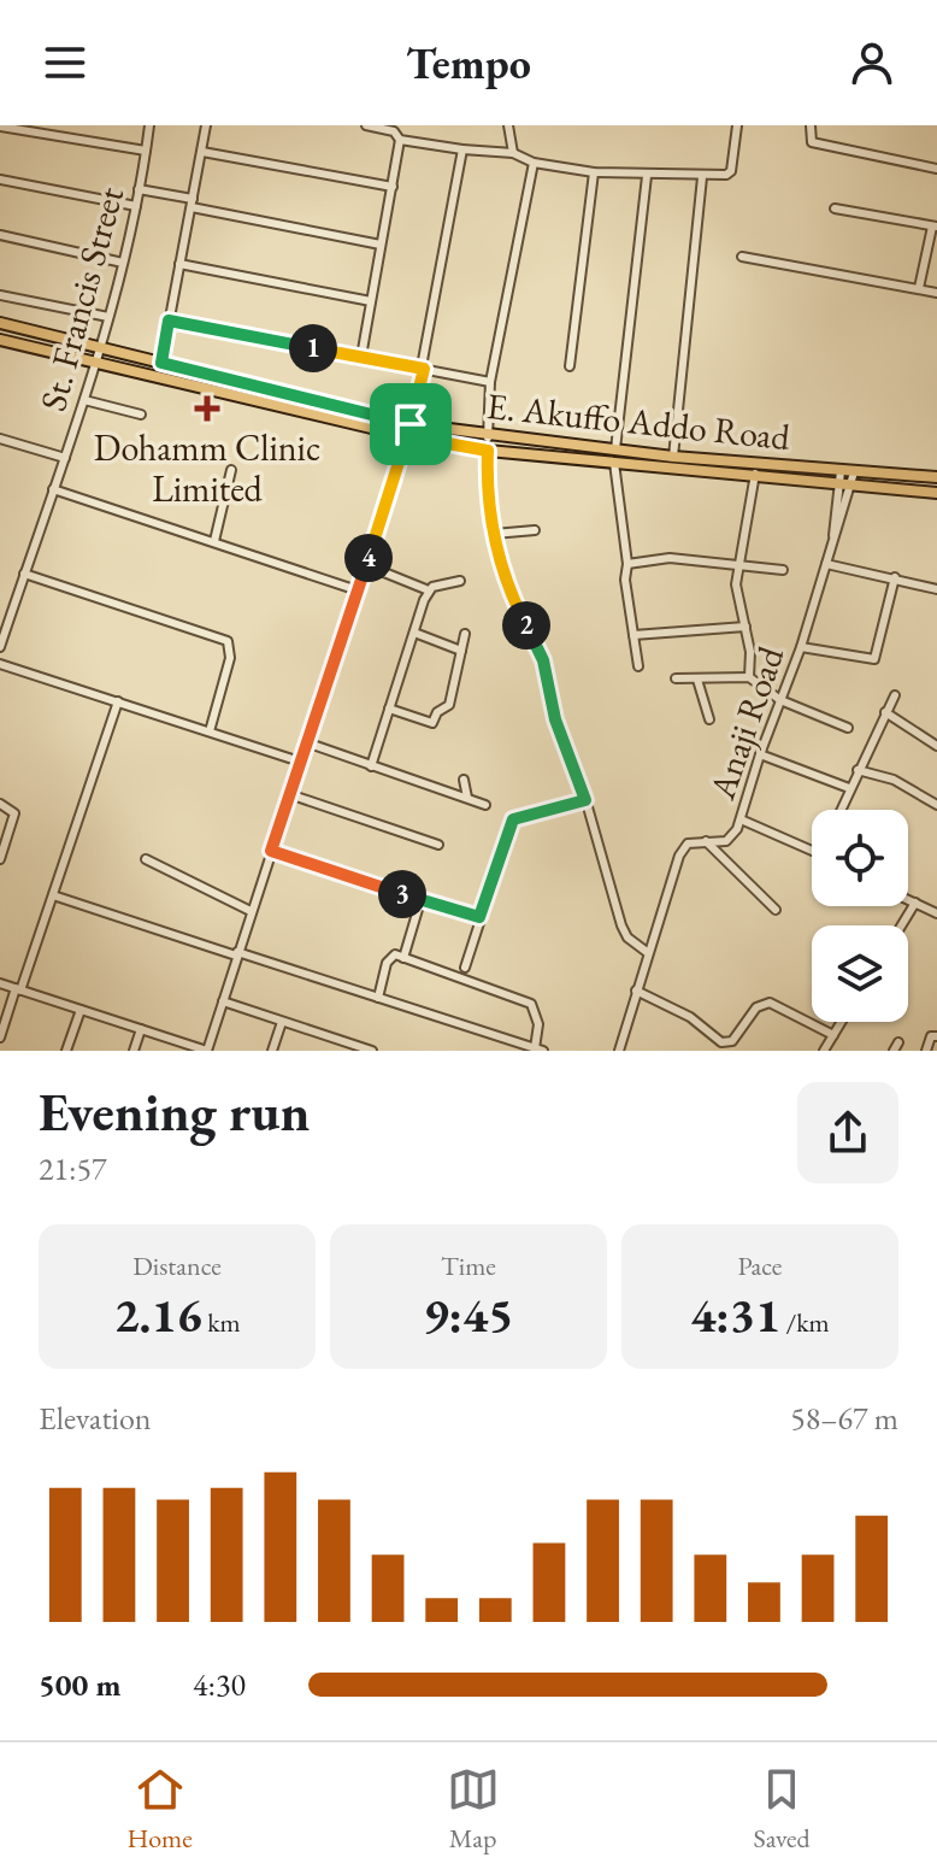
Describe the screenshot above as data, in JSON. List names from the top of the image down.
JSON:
{
  "streets": {
    "main road": ["E. Akuffo Addo Road"],
    "street": ["St. Francis Street", "Anaji Road"]
  },
  "crossings": [
    ["St. Francis Street", "E. Akuffo Addo Road"],
    ["E. Akuffo Addo Road", "Anaji Road"]
  ],
  "places": {
    "health": ["Dohamm Clinic Limited"]
  },
  "page": {
    "header": "Tempo",
    "pins": [
      "1",
      "4",
      "2",
      "3"
    ],
    "heading": ["Evening run", "21:57"],
    "stats": [
      ["Distance", "2.16 km"],
      ["Time", "9:45"],
      ["Pace", "4:31 /km"]
    ],
    "chart": ["Elevation", "58–67 m"],
    "list": [
      {
        "name": "500 m",
        "note": "4:30"
      }
    ],
    "tabs": ["Home", "Map", "Saved"]
  }
}
